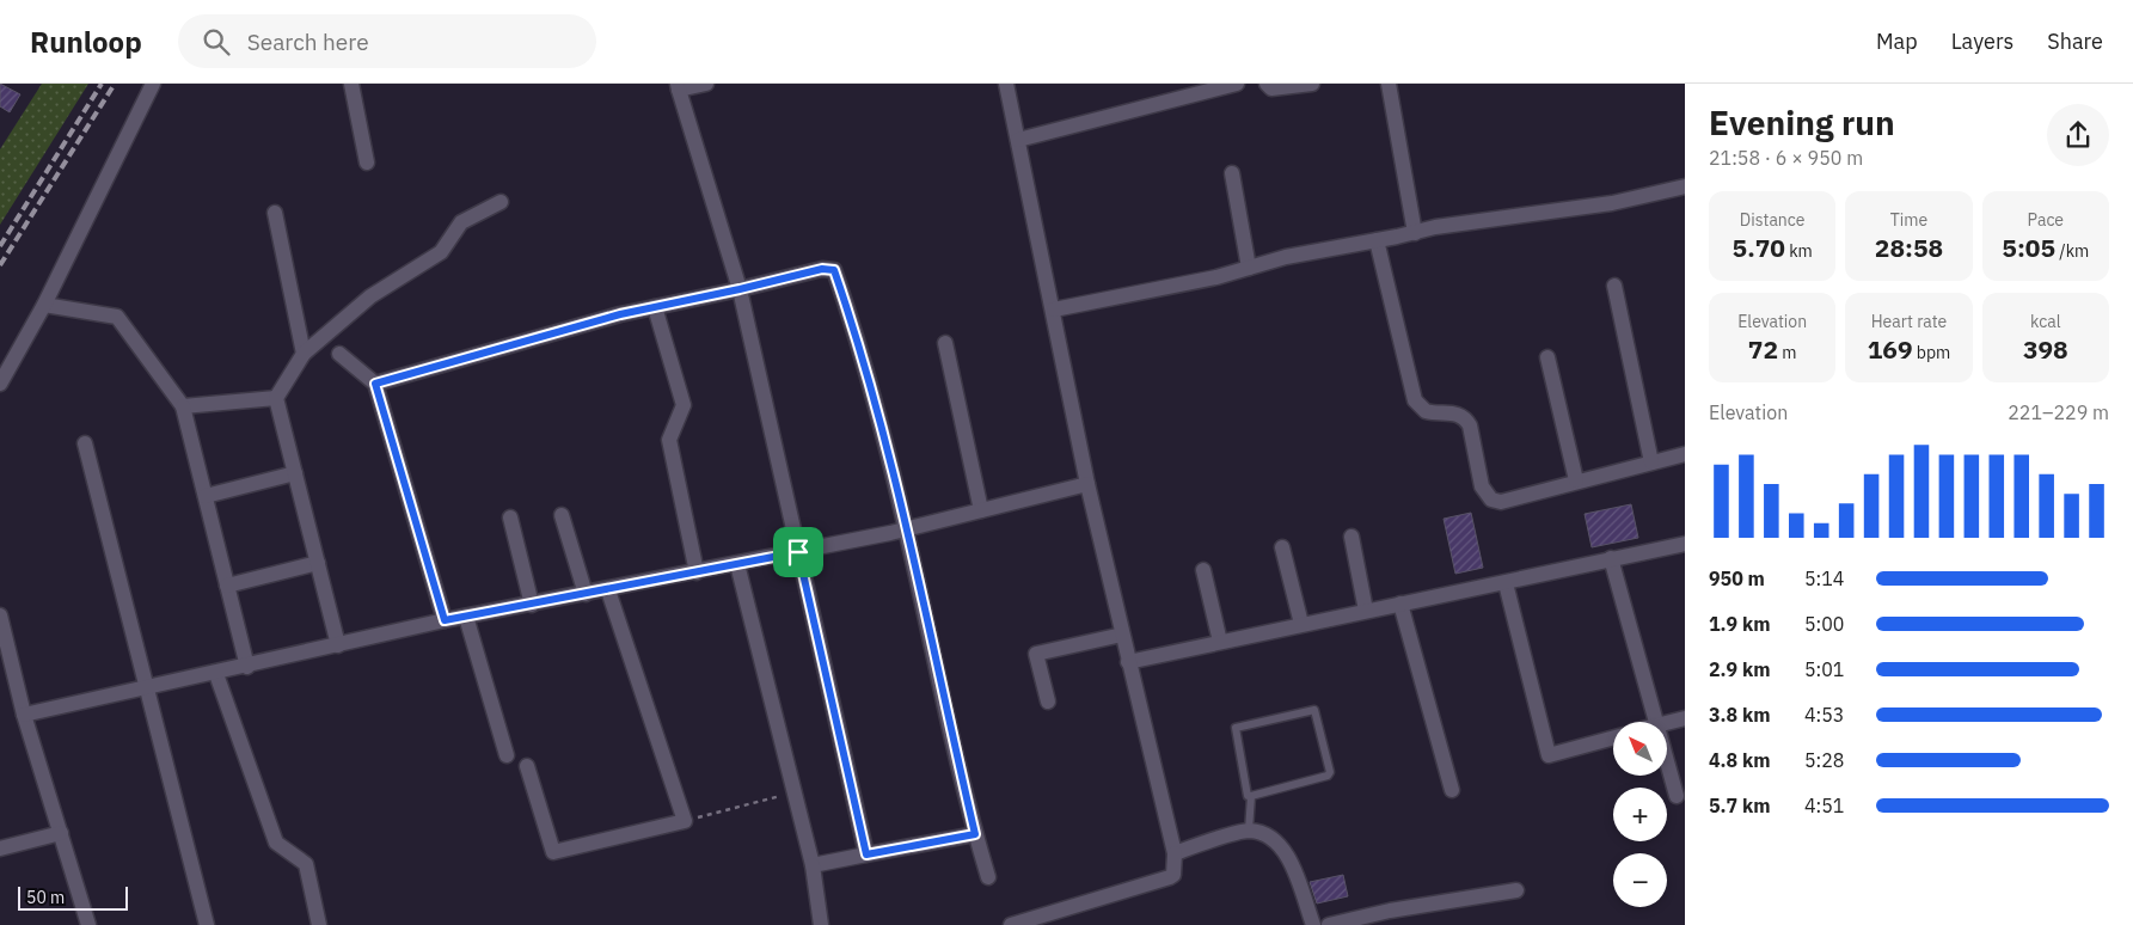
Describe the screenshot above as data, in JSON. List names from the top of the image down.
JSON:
{
  "scale_bar": "50 m",
  "north": "top left",
  "page": {
    "header": "Runloop",
    "search": "Search here",
    "nav": ["Map", "Layers", "Share"],
    "heading": ["Evening run", "21:58 · 6 × 950 m"],
    "stats": [
      ["Distance", "5.70 km"],
      ["Time", "28:58"],
      ["Pace", "5:05 /km"],
      ["Elevation", "72 m"],
      ["Heart rate", "169 bpm"],
      ["kcal", "398"]
    ],
    "chart": ["Elevation", "221–229 m"],
    "list": [
      {
        "name": "950 m",
        "note": "5:14"
      },
      {
        "name": "1.9 km",
        "note": "5:00"
      },
      {
        "name": "2.9 km",
        "note": "5:01"
      },
      {
        "name": "3.8 km",
        "note": "4:53"
      },
      {
        "name": "4.8 km",
        "note": "5:28"
      },
      {
        "name": "5.7 km",
        "note": "4:51"
      }
    ],
    "map_buttons": ["+", "−"],
    "scale": "50 m"
  }
}
